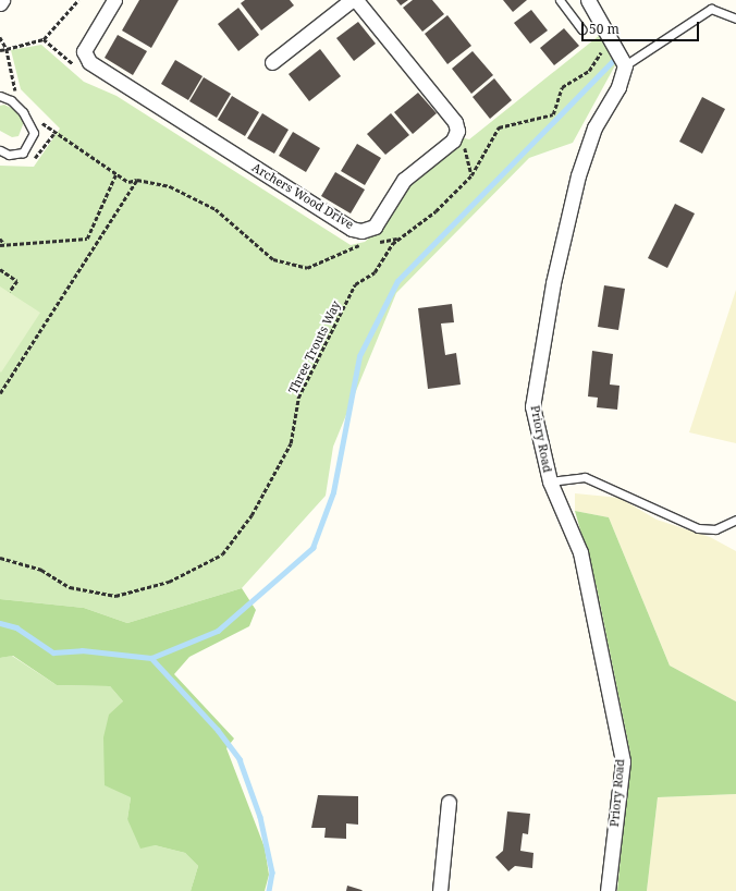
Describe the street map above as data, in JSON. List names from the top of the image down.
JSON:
{
  "streets": {
    "street": ["Archers Wood Drive", "Priory Road"],
    "path": ["Three Trouts Way"]
  },
  "scale_bar": "50 m"
}
